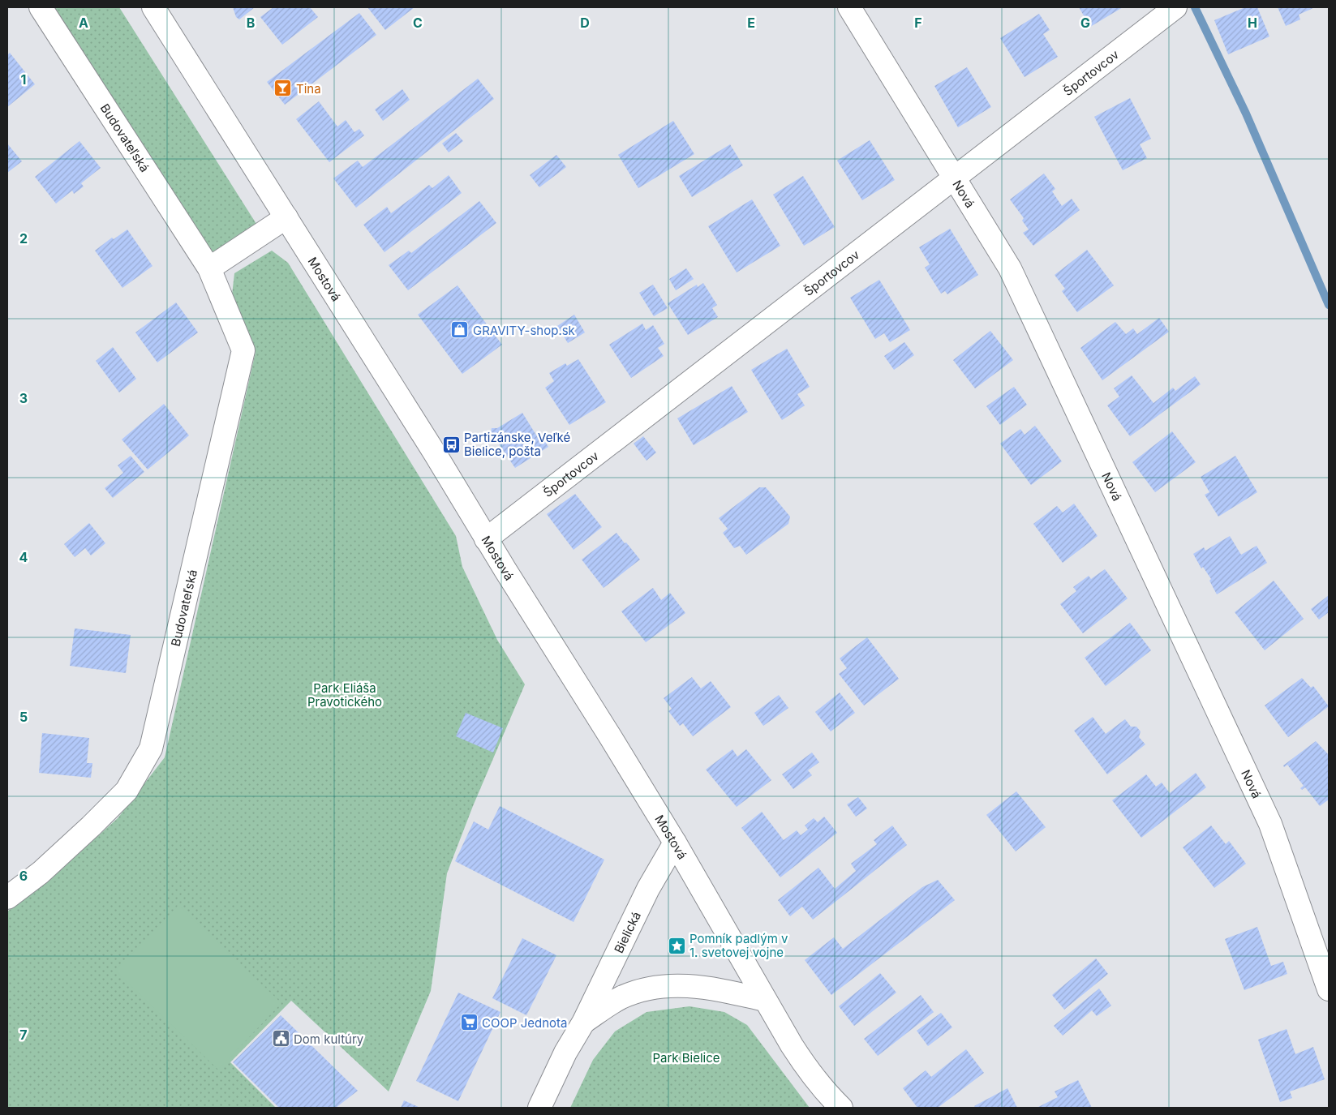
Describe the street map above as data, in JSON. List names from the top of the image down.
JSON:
{
  "streets": {
    "street": [
      "Športovcov",
      "Budovateľská",
      "Nová",
      "Mostová",
      "Bielická"
    ]
  },
  "crossings": [
    ["Športovcov", "Nová"],
    ["Športovcov", "Mostová"],
    ["Mostová", "Bielická"]
  ],
  "parks": ["Park Eliáša Pravotického", "Park Bielice"],
  "places": {
    "bar": ["Tina"],
    "shop": ["GRAVITY-shop.sk"],
    "bus stop": ["Partizánske, Veľké Bielice, pošta"],
    "place": ["Pomník padlým v 1. svetovej vojne"],
    "supermarket": ["COOP Jednota"],
    "public building": ["Dom kultúry"]
  },
  "grid": {
    "columns": [
      "A",
      "B",
      "C",
      "D",
      "E",
      "F",
      "G",
      "H"
    ],
    "rows": [
      "1",
      "2",
      "3",
      "4",
      "5",
      "6",
      "7"
    ]
  }
}
